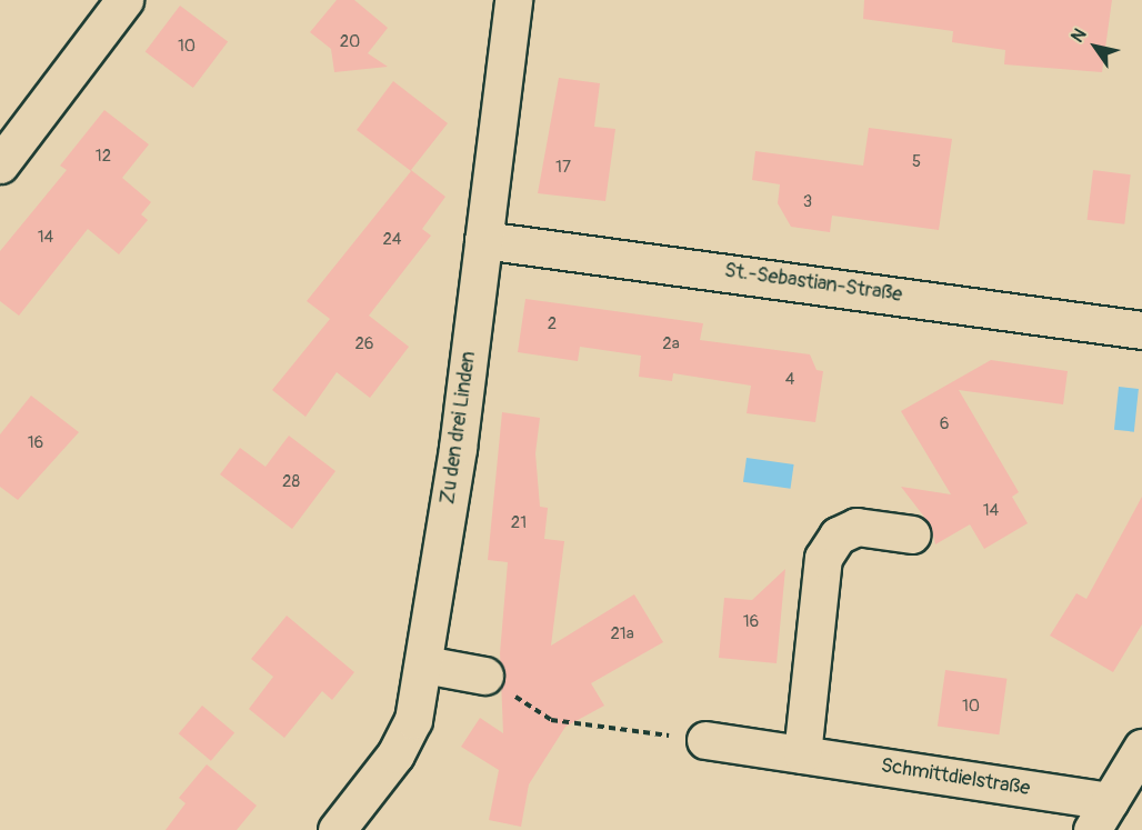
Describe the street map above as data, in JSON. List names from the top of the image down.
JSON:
{
  "streets": {
    "street": ["St.-Sebastian-Straße", "Zu den drei Linden", "Schmittdielstraße"]
  },
  "crossings": [
    ["St.-Sebastian-Straße", "Zu den drei Linden"]
  ],
  "house_numbers": [
    "20",
    "10",
    "12",
    "5",
    "17",
    "3",
    "14",
    "24",
    "2",
    "26",
    "2a",
    "4",
    "6",
    "16",
    "28",
    "14",
    "21",
    "16",
    "21a",
    "10"
  ],
  "north": "top left"
}
